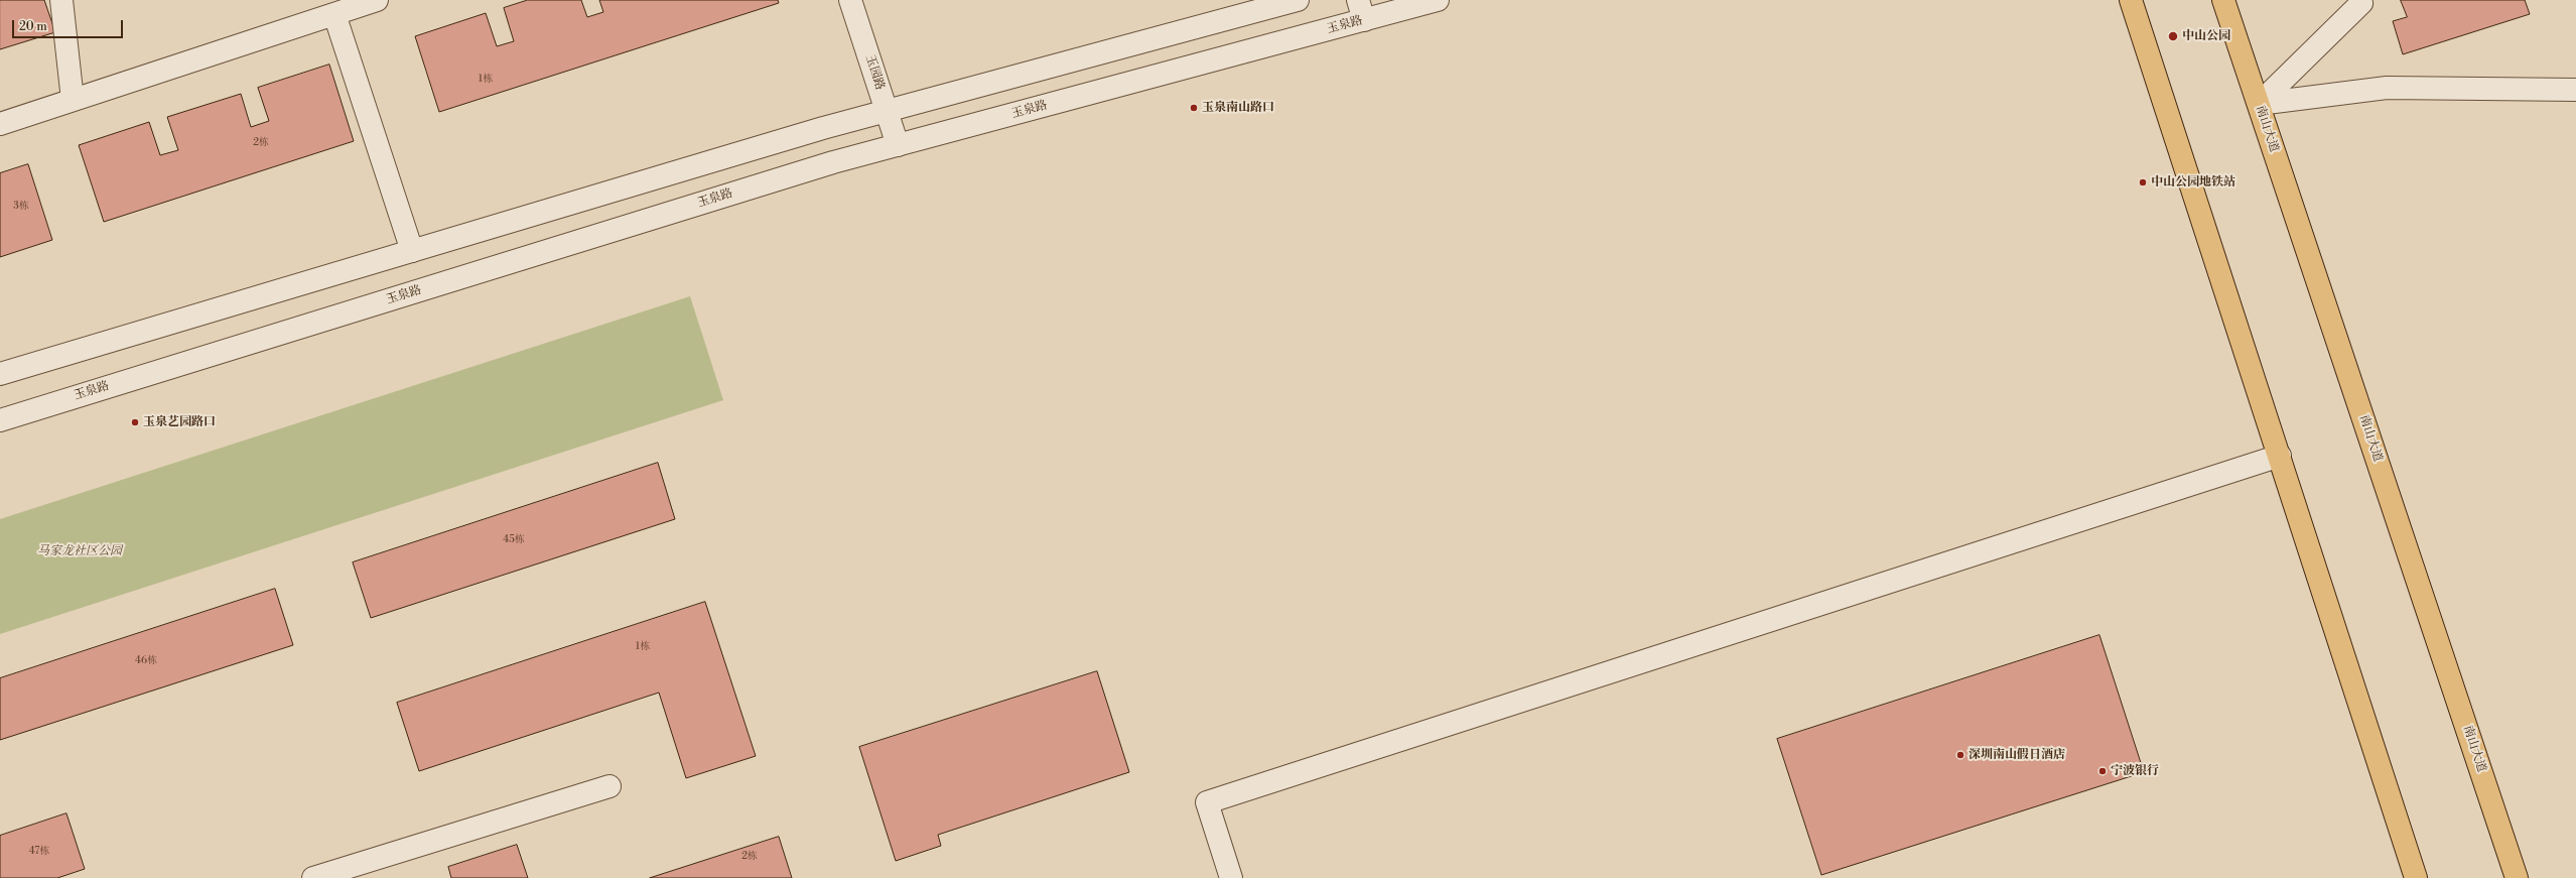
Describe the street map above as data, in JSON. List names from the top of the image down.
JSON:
{
  "streets": {
    "main road": ["南山大道"],
    "street": ["玉泉路", "玉园路"]
  },
  "crossings": [
    ["玉泉路", "玉园路"]
  ],
  "parks": ["马家龙社区公园"],
  "places": [
    "中山公园",
    "玉泉南山路口",
    "中山公园地铁站",
    "玉泉艺园路口",
    "深圳南山假日酒店",
    "宁波银行"
  ],
  "house_numbers": [
    "1栋",
    "2栋",
    "3栋",
    "45栋",
    "1栋",
    "46栋",
    "47栋",
    "2栋"
  ],
  "scale_bar": "20 m"
}
